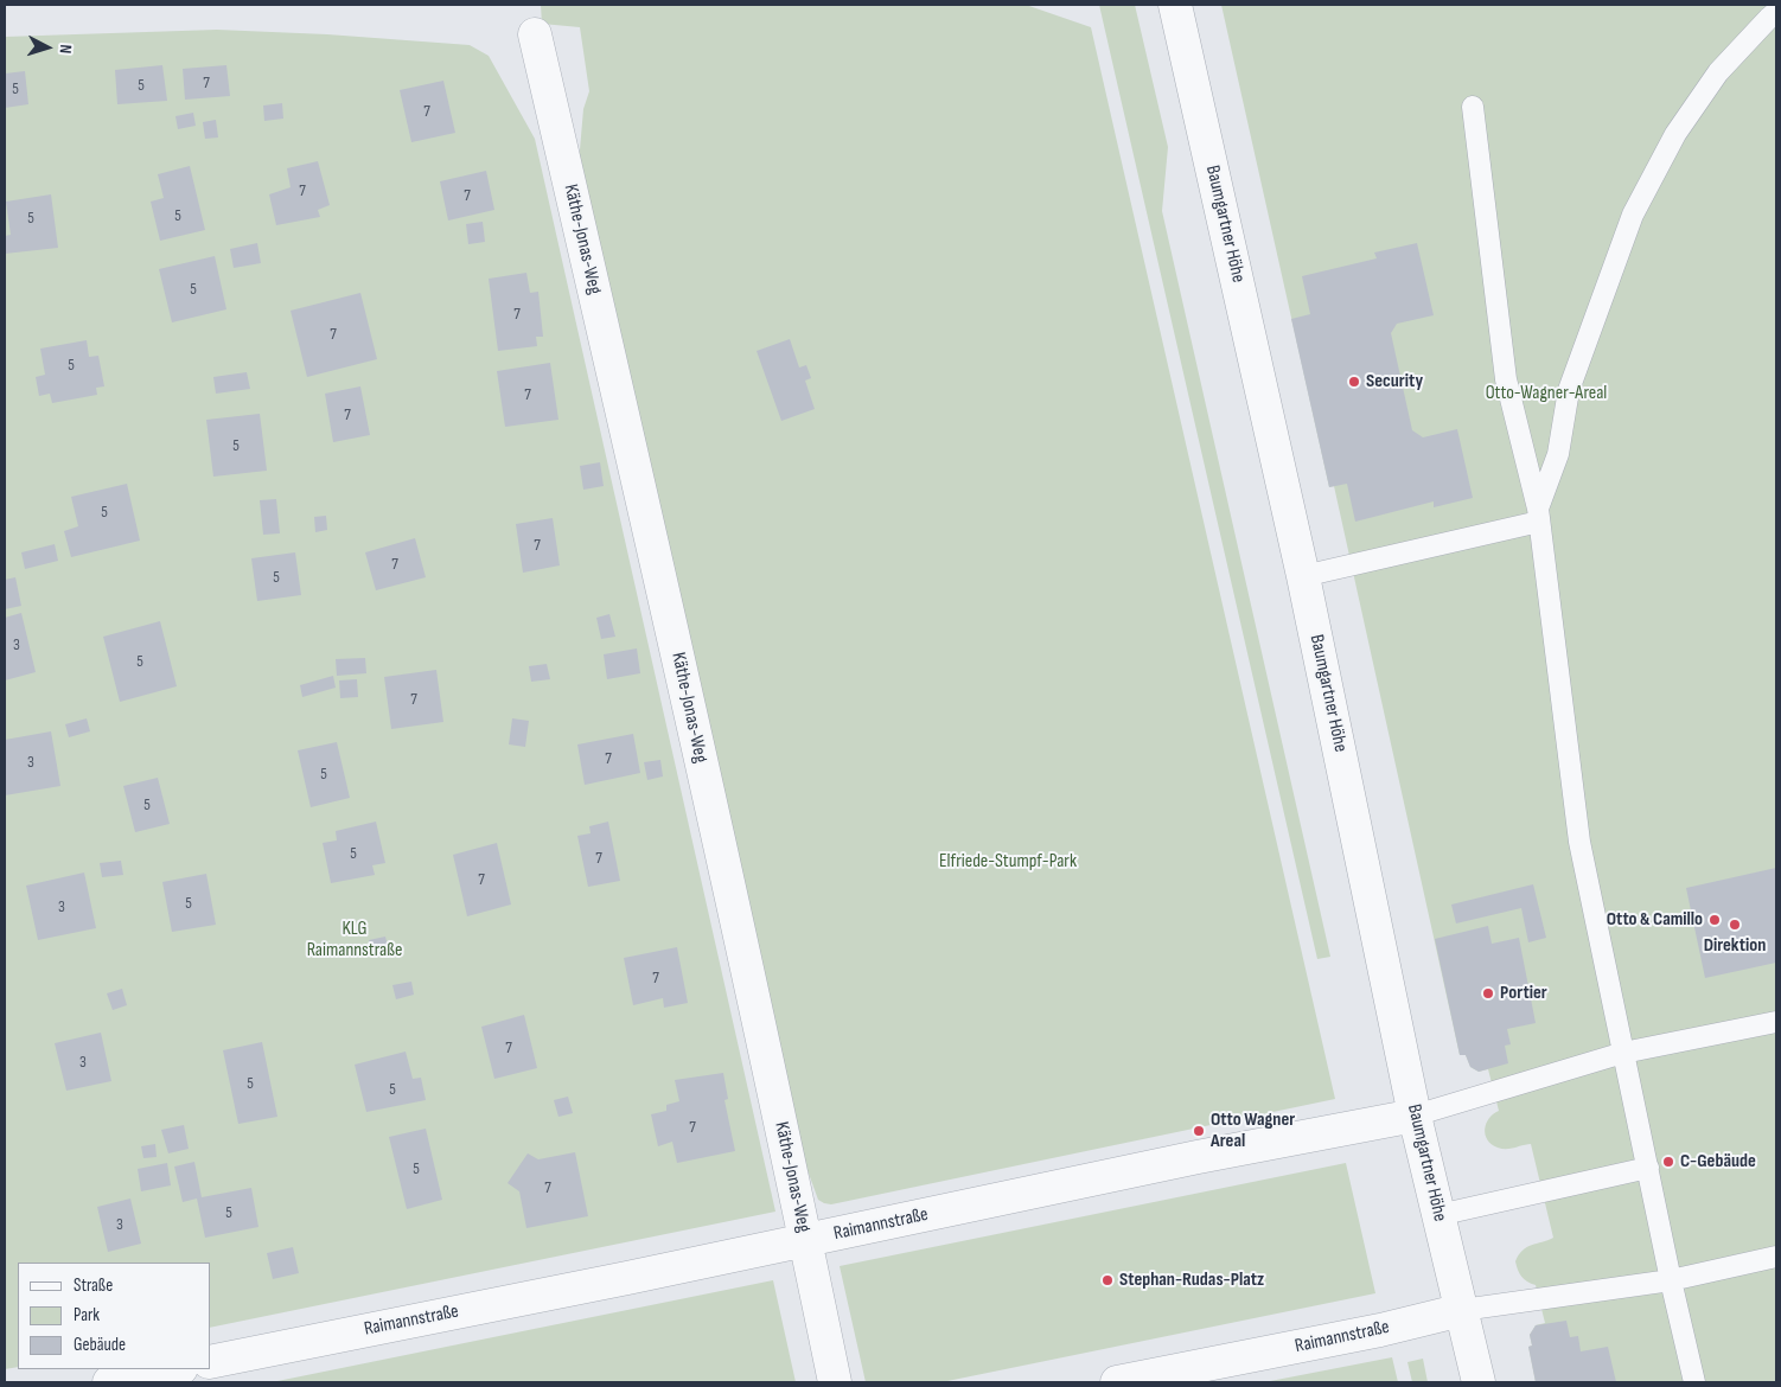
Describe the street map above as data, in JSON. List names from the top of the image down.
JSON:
{
  "streets": {
    "street": ["Baumgartner Höhe", "Käthe-Jonas-Weg", "Raimannstraße"]
  },
  "crossings": [
    ["Baumgartner Höhe", "Raimannstraße"],
    ["Käthe-Jonas-Weg", "Raimannstraße"]
  ],
  "parks": ["Otto-Wagner-Areal", "Elfriede-Stumpf-Park", "KLG Raimannstraße"],
  "places": [
    "Security",
    "Otto & Camillo",
    "Direktion",
    "Portier",
    "Otto Wagner Areal",
    "C-Gebäude",
    "Stephan-Rudas-Platz"
  ],
  "house_numbers": [
    "7",
    "5",
    "5",
    "7",
    "7",
    "7",
    "5",
    "5",
    "5",
    "7",
    "7",
    "5",
    "7",
    "7",
    "5",
    "5",
    "7",
    "7",
    "5",
    "3",
    "5",
    "7",
    "7",
    "3",
    "5",
    "5",
    "5",
    "7",
    "7",
    "5",
    "3",
    "7",
    "7",
    "3",
    "5",
    "5",
    "7",
    "5",
    "7",
    "5",
    "3"
  ],
  "legend": ["Straße", "Park", "Gebäude"],
  "north": "right"
}
